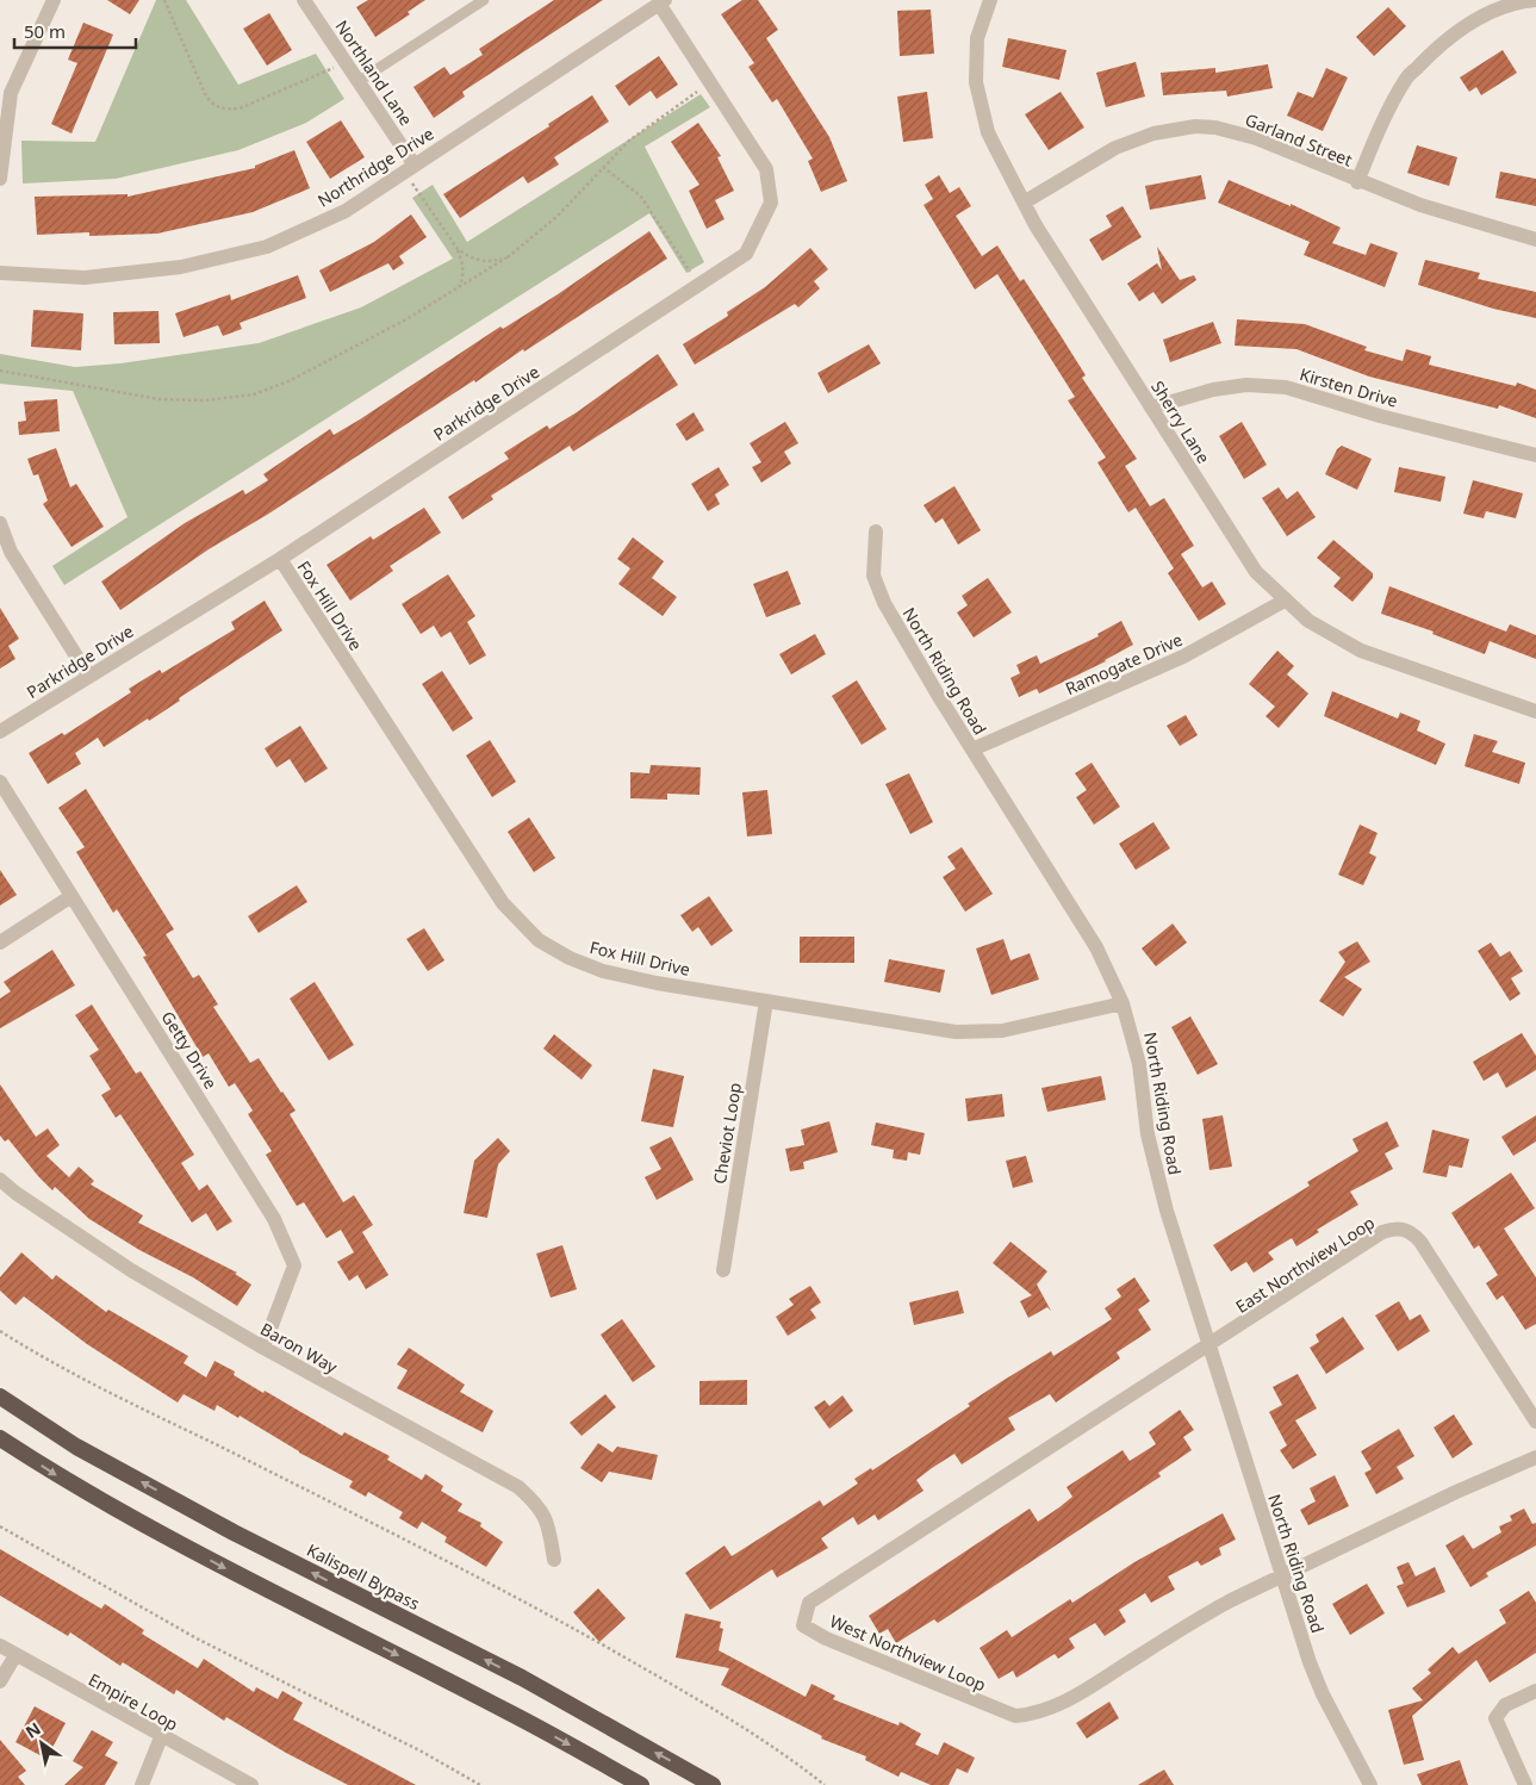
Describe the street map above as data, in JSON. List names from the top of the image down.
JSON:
{
  "streets": {
    "highway": ["Kalispell Bypass"],
    "street": [
      "Northland Lane",
      "Garland Street",
      "Northridge Drive",
      "Kirsten Drive",
      "Parkridge Drive",
      "Sherry Lane",
      "Fox Hill Drive",
      "Ramogate Drive",
      "North Riding Road",
      "Getty Drive",
      "Cheviot Loop",
      "East Northview Loop",
      "Baron Way",
      "West Northview Loop",
      "Empire Loop"
    ]
  },
  "crossings": [
    ["Northland Lane", "Northridge Drive"],
    ["Garland Street", "Sherry Lane"],
    ["Northridge Drive", "Parkridge Drive"],
    ["Kirsten Drive", "Sherry Lane"],
    ["Parkridge Drive", "Fox Hill Drive"],
    ["Sherry Lane", "Ramogate Drive"],
    ["Fox Hill Drive", "North Riding Road"],
    ["Fox Hill Drive", "Cheviot Loop"],
    ["Ramogate Drive", "North Riding Road"],
    ["North Riding Road", "East Northview Loop"],
    ["North Riding Road", "West Northview Loop"],
    ["Getty Drive", "Baron Way"],
    ["East Northview Loop", "West Northview Loop"]
  ],
  "scale_bar": "50 m",
  "north": "top left"
}
